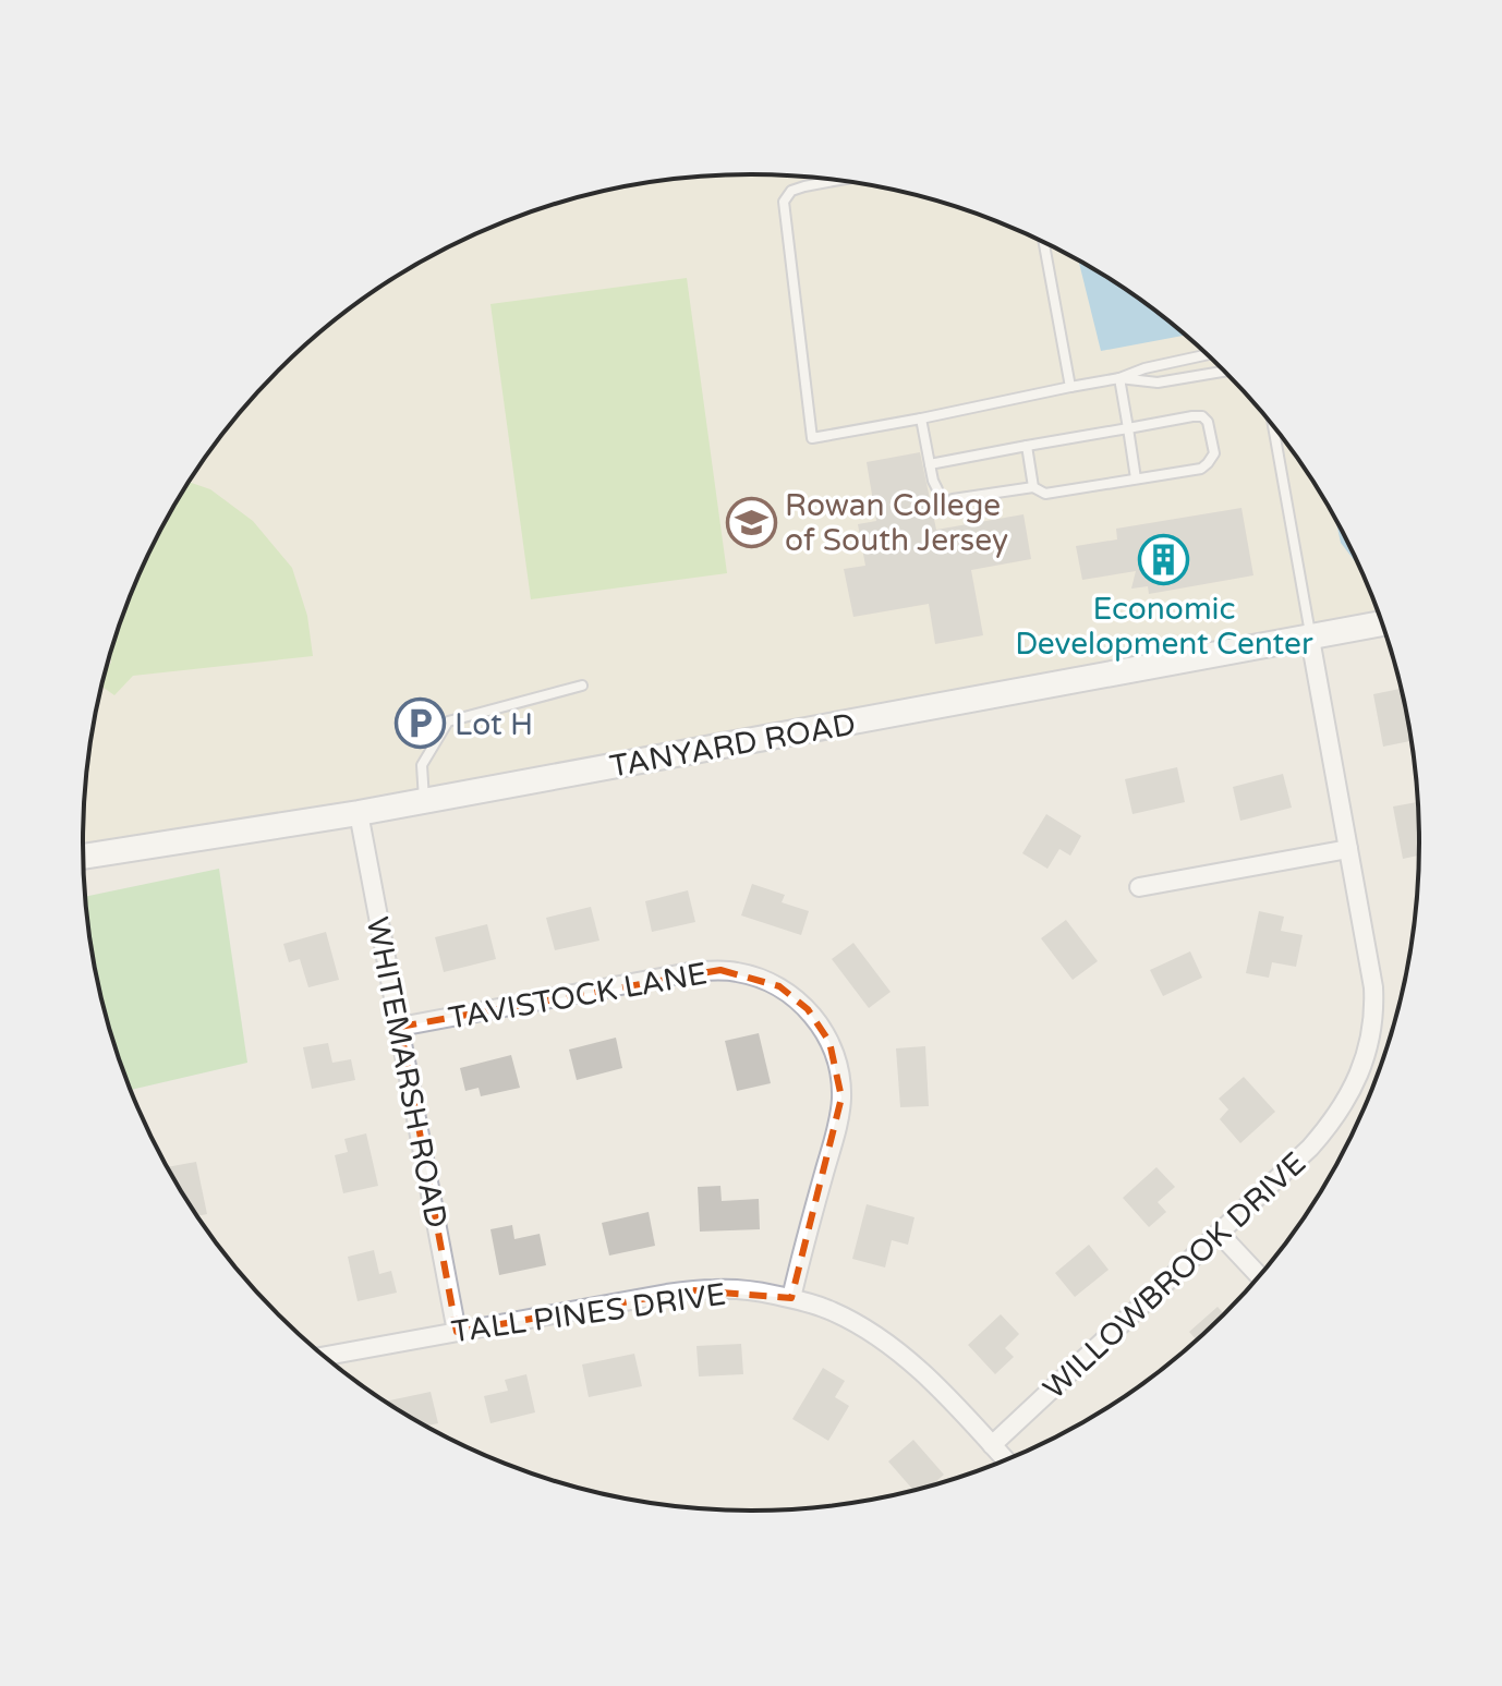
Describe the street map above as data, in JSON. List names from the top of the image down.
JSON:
{
  "streets": {
    "street": [
      "TANYARD ROAD",
      "TAVISTOCK LANE",
      "WHITEMARSH ROAD",
      "WILLOWBROOK DRIVE",
      "TALL PINES DRIVE"
    ]
  },
  "crossings": [
    ["TANYARD ROAD", "WHITEMARSH ROAD"],
    ["TANYARD ROAD", "WILLOWBROOK DRIVE"],
    ["TAVISTOCK LANE", "WHITEMARSH ROAD"],
    ["TAVISTOCK LANE", "TALL PINES DRIVE"],
    ["WHITEMARSH ROAD", "TALL PINES DRIVE"],
    ["WILLOWBROOK DRIVE", "TALL PINES DRIVE"]
  ],
  "places": {
    "school or university": ["Rowan College of South Jersey"],
    "building": ["Economic Development Center"],
    "parking": ["Lot H"]
  }
}
